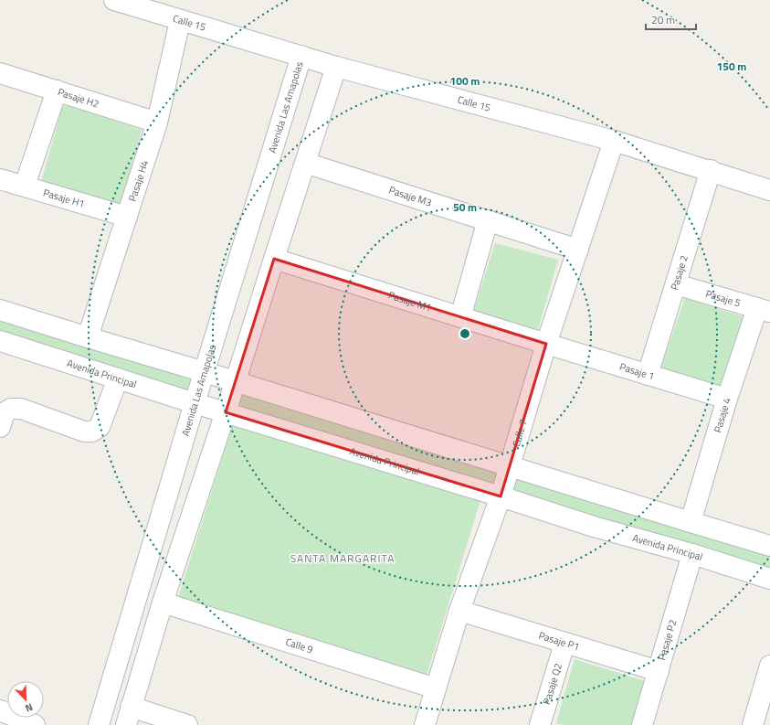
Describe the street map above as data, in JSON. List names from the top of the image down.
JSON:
{
  "streets": {
    "street": [
      "Calle 15",
      "Pasaje H2",
      "Avenida Las Amapolas",
      "Pasaje H4",
      "Pasaje M3",
      "Pasaje H1",
      "Pasaje 2",
      "Pasaje 5",
      "Pasaje M1",
      "Pasaje 1",
      "Avenida Principal",
      "Pasaje 4",
      "Calle 7",
      "Pasaje P2",
      "Pasaje P1",
      "Calle 9",
      "Pasaje Q2"
    ]
  },
  "crossings": [
    ["Calle 15", "Avenida Las Amapolas"],
    ["Calle 15", "Pasaje H4"],
    ["Calle 15", "Pasaje 2"],
    ["Calle 15", "Calle 7"],
    ["Pasaje H2", "Pasaje H4"],
    ["Avenida Las Amapolas", "Avenida Principal"],
    ["Pasaje H4", "Pasaje H1"],
    ["Pasaje M3", "Calle 7"],
    ["Pasaje 2", "Pasaje 5"],
    ["Pasaje 2", "Pasaje 1"],
    ["Pasaje 5", "Pasaje 4"],
    ["Pasaje M1", "Pasaje 1"],
    ["Pasaje M1", "Calle 7"],
    ["Pasaje 1", "Pasaje 4"],
    ["Pasaje 1", "Calle 7"],
    ["Avenida Principal", "Calle 7"],
    ["Avenida Principal", "Pasaje P2"],
    ["Calle 7", "Pasaje P1"],
    ["Calle 7", "Calle 9"],
    ["Pasaje P2", "Pasaje P1"],
    ["Pasaje P1", "Pasaje Q2"]
  ],
  "districts": ["SANTA MARGARITA"],
  "scale_bar": "20 m",
  "north": "bottom right",
  "rings": ["150 m", "100 m", "50 m"]
}
